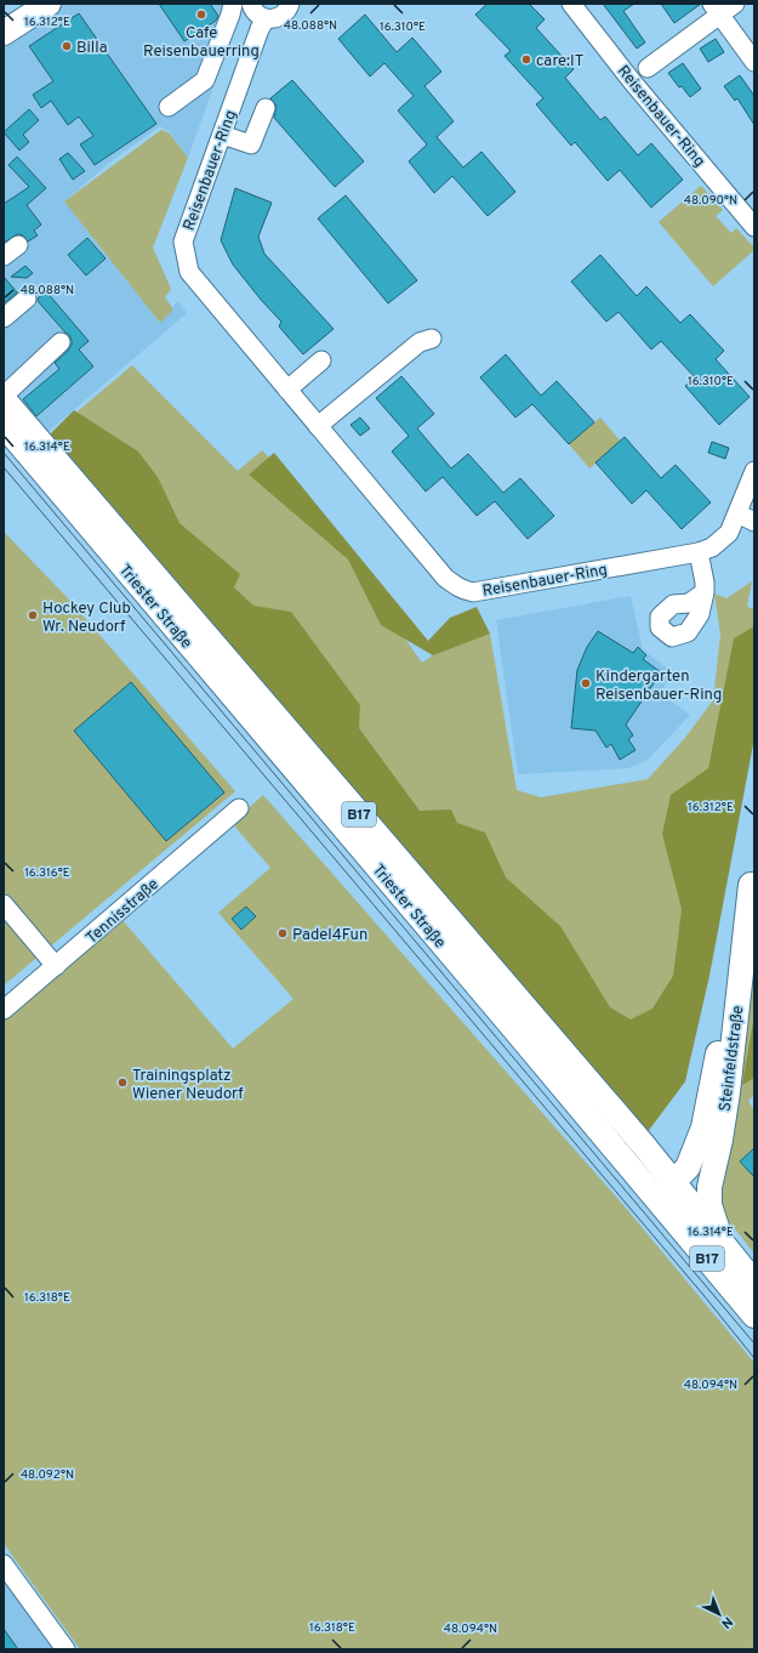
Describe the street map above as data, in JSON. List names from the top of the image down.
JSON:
{
  "streets": {
    "main road": ["Triester Straße", "B17", "Steinfeldstraße"],
    "street": ["Reisenbauer-Ring", "Tennisstraße"]
  },
  "crossings": [
    ["Triester Straße", "B17"],
    ["Triester Straße", "Steinfeldstraße"]
  ],
  "places": [
    "Cafe Reisenbauerring",
    "Billa",
    "care:IT",
    "Hockey Club Wr. Neudorf",
    "Kindergarten Reisenbauer-Ring",
    "Padel4Fun",
    "Trainingsplatz Wiener Neudorf"
  ],
  "north": "bottom right",
  "coordinates": [
    "16.312°E",
    "48.088°N",
    "16.310°E",
    "48.090°N",
    "16.314°E",
    "16.316°E",
    "16.318°E",
    "48.094°N",
    "48.092°N"
  ]
}
